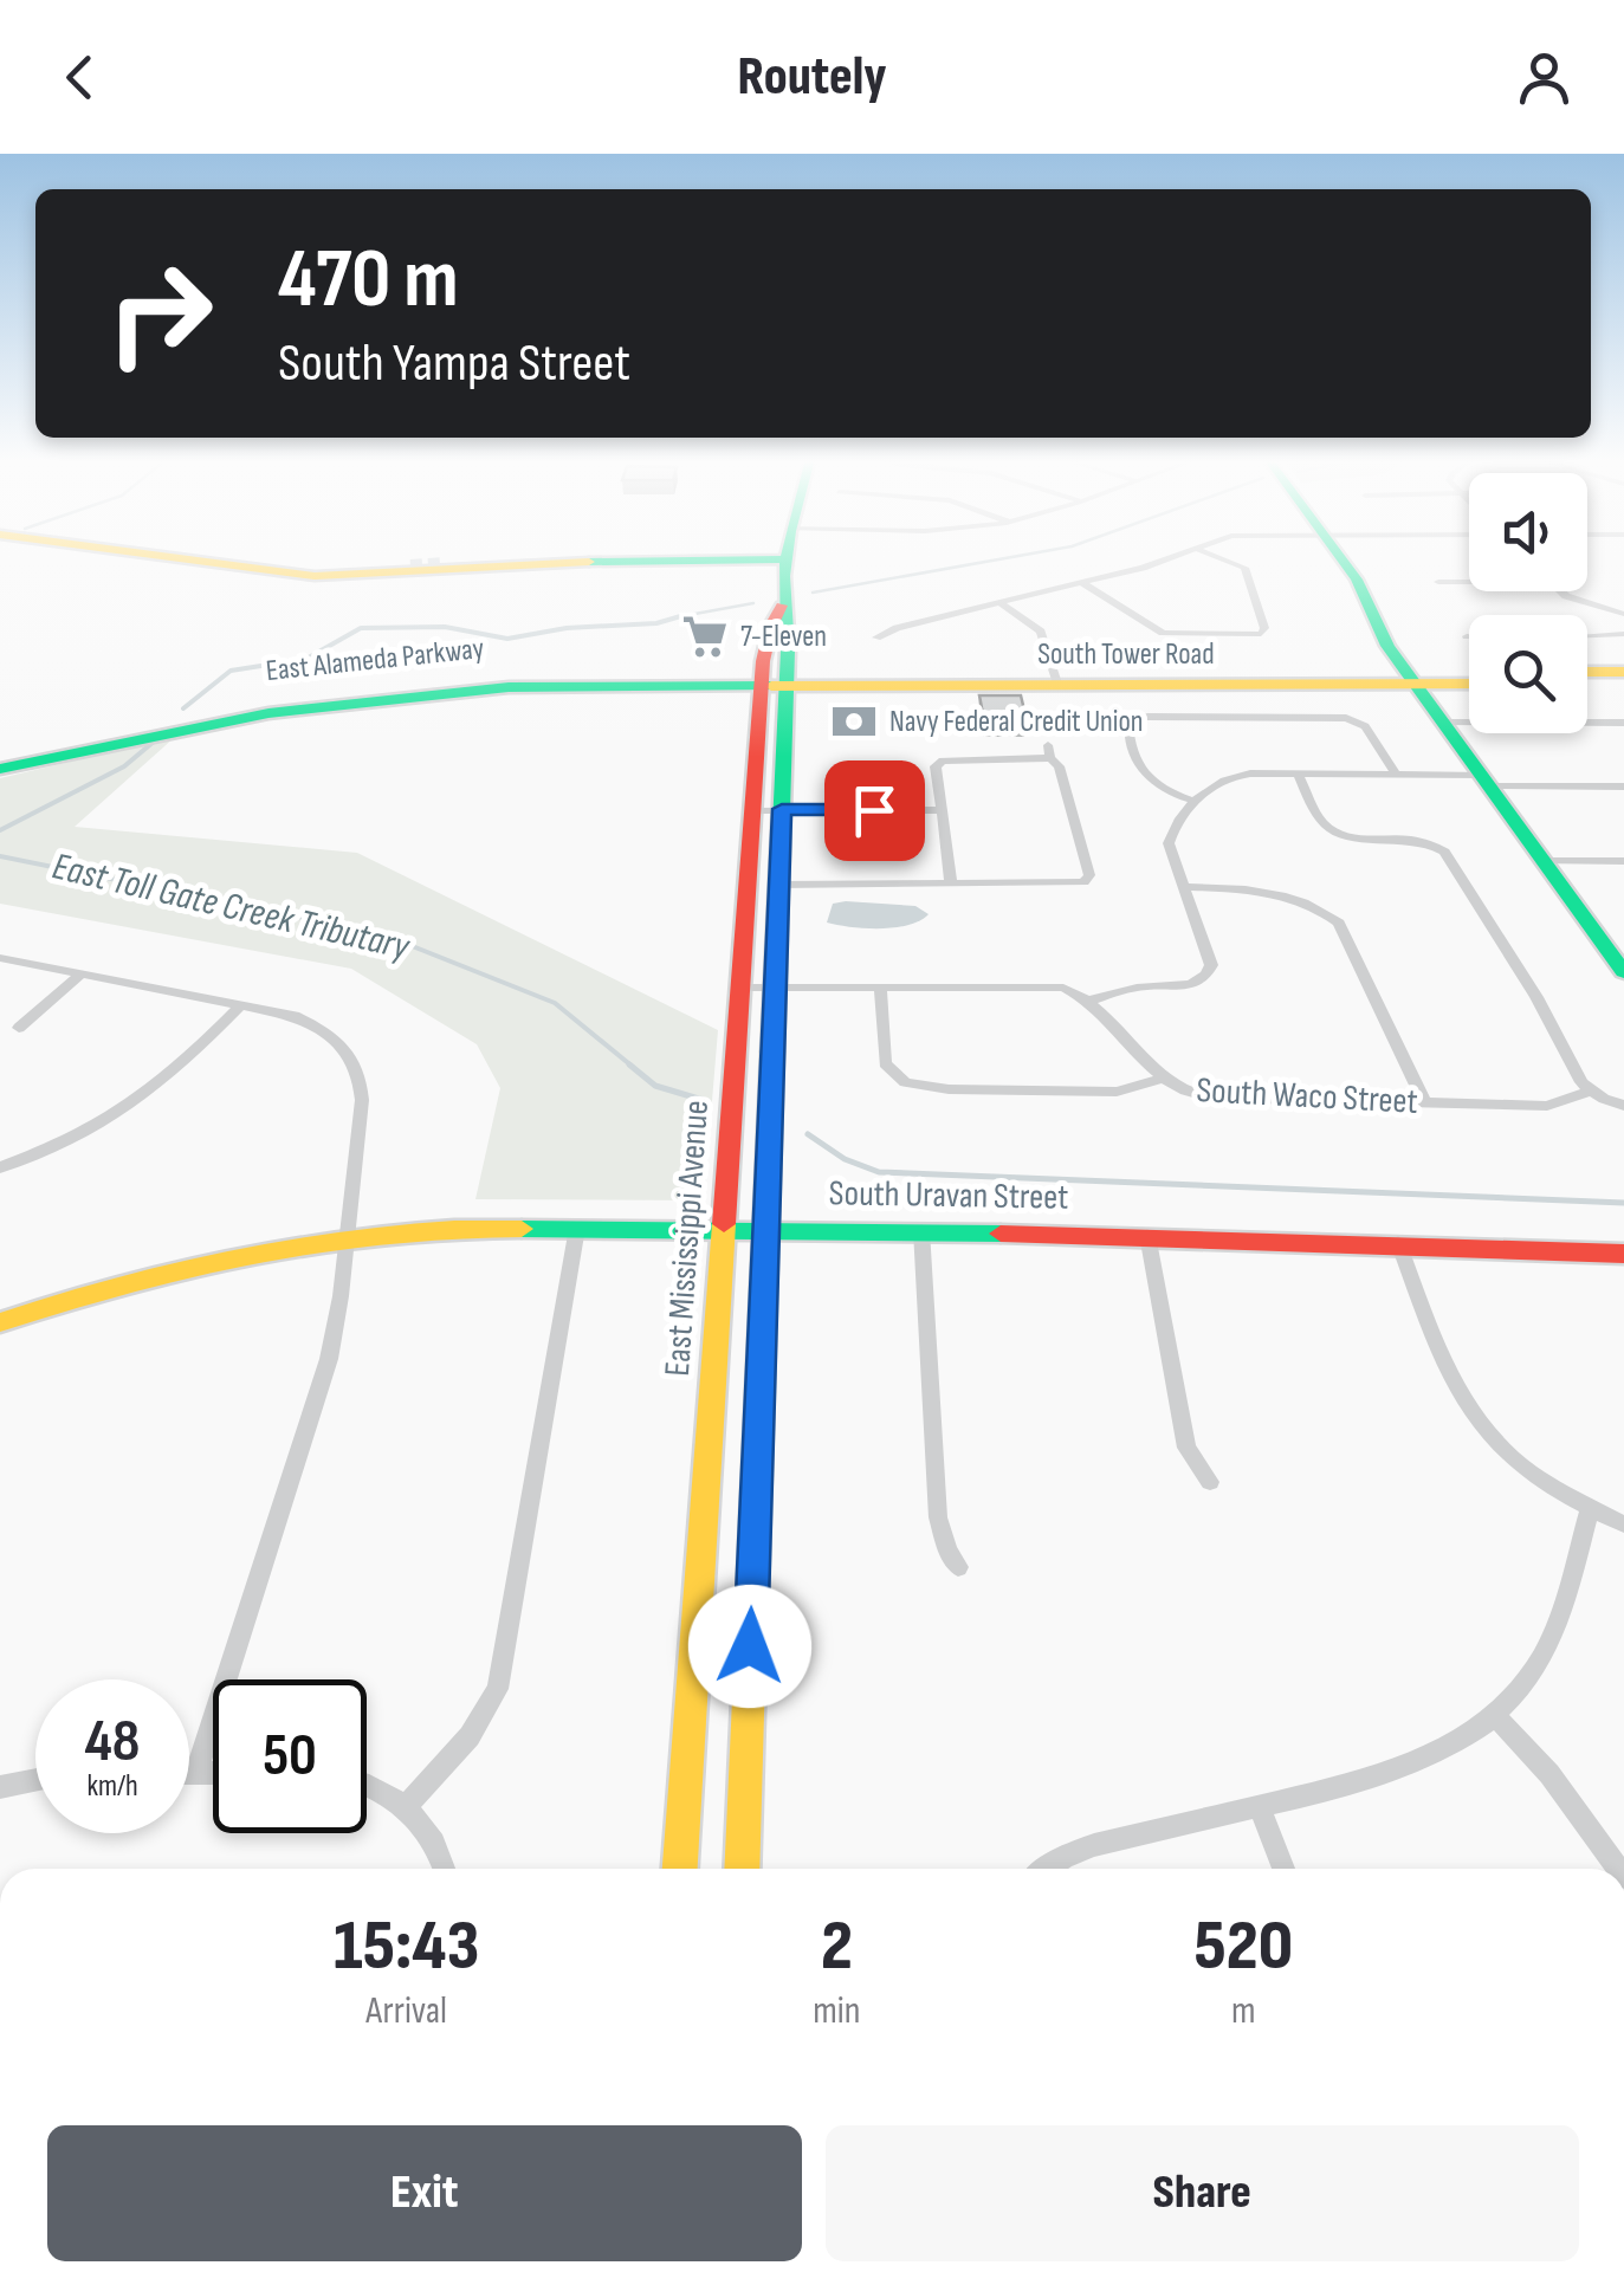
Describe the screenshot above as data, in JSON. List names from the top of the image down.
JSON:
{
  "streets": {
    "main road": [
      "South Tower Road",
      "East Alameda Parkway",
      "South Uravan Street",
      "East Mississippi Avenue"
    ],
    "street": ["South Waco Street"]
  },
  "crossings": [
    ["South Tower Road", "East Alameda Parkway"],
    ["South Tower Road", "East Mississippi Avenue"],
    ["East Alameda Parkway", "East Mississippi Avenue"],
    ["South Uravan Street", "East Mississippi Avenue"]
  ],
  "water": ["East Toll Gate Creek Tributary"],
  "places": {
    "supermarket": ["7-Eleven"],
    "bank": ["Navy Federal Credit Union"]
  },
  "page": {
    "header": "Routely",
    "turn": ["470 m", "South Yampa Street"],
    "speed": "48 km/h",
    "limit": "50",
    "eta": [
      "15:43",
      "Arrival",
      "2",
      "min",
      "520",
      "m"
    ],
    "buttons": ["Exit", "Share"]
  }
}
